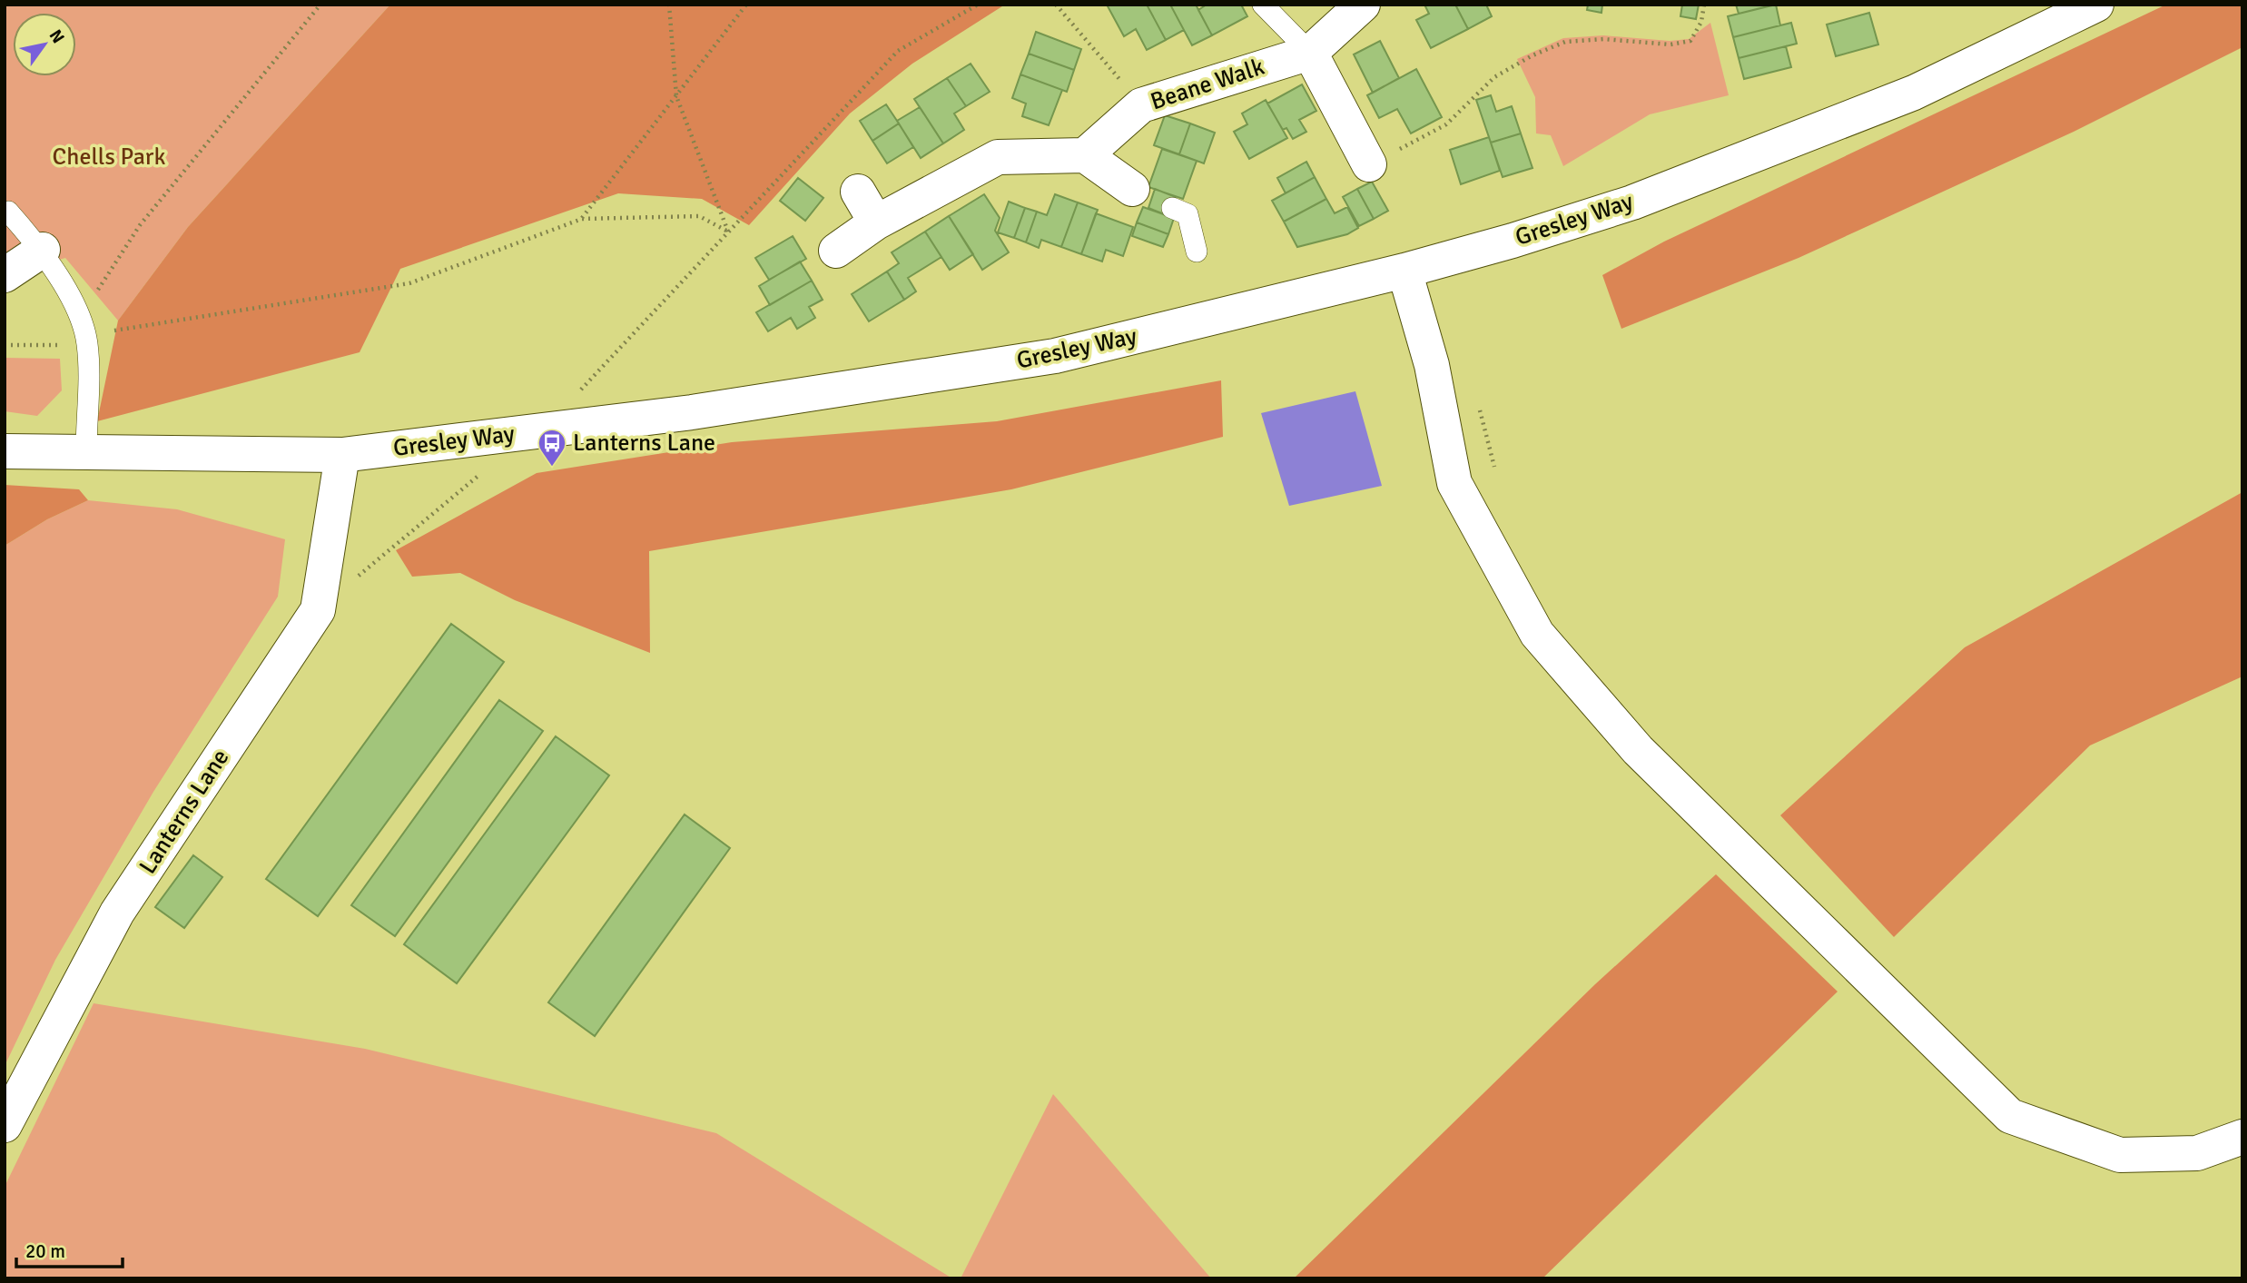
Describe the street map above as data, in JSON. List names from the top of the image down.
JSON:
{
  "streets": {
    "street": ["Beane Walk", "Gresley Way", "Lanterns Lane"]
  },
  "crossings": [
    ["Gresley Way", "Lanterns Lane"]
  ],
  "parks": ["Chells Park"],
  "places": {
    "bus stop": ["Lanterns Lane"]
  },
  "scale_bar": "20 m",
  "north": "top right"
}
